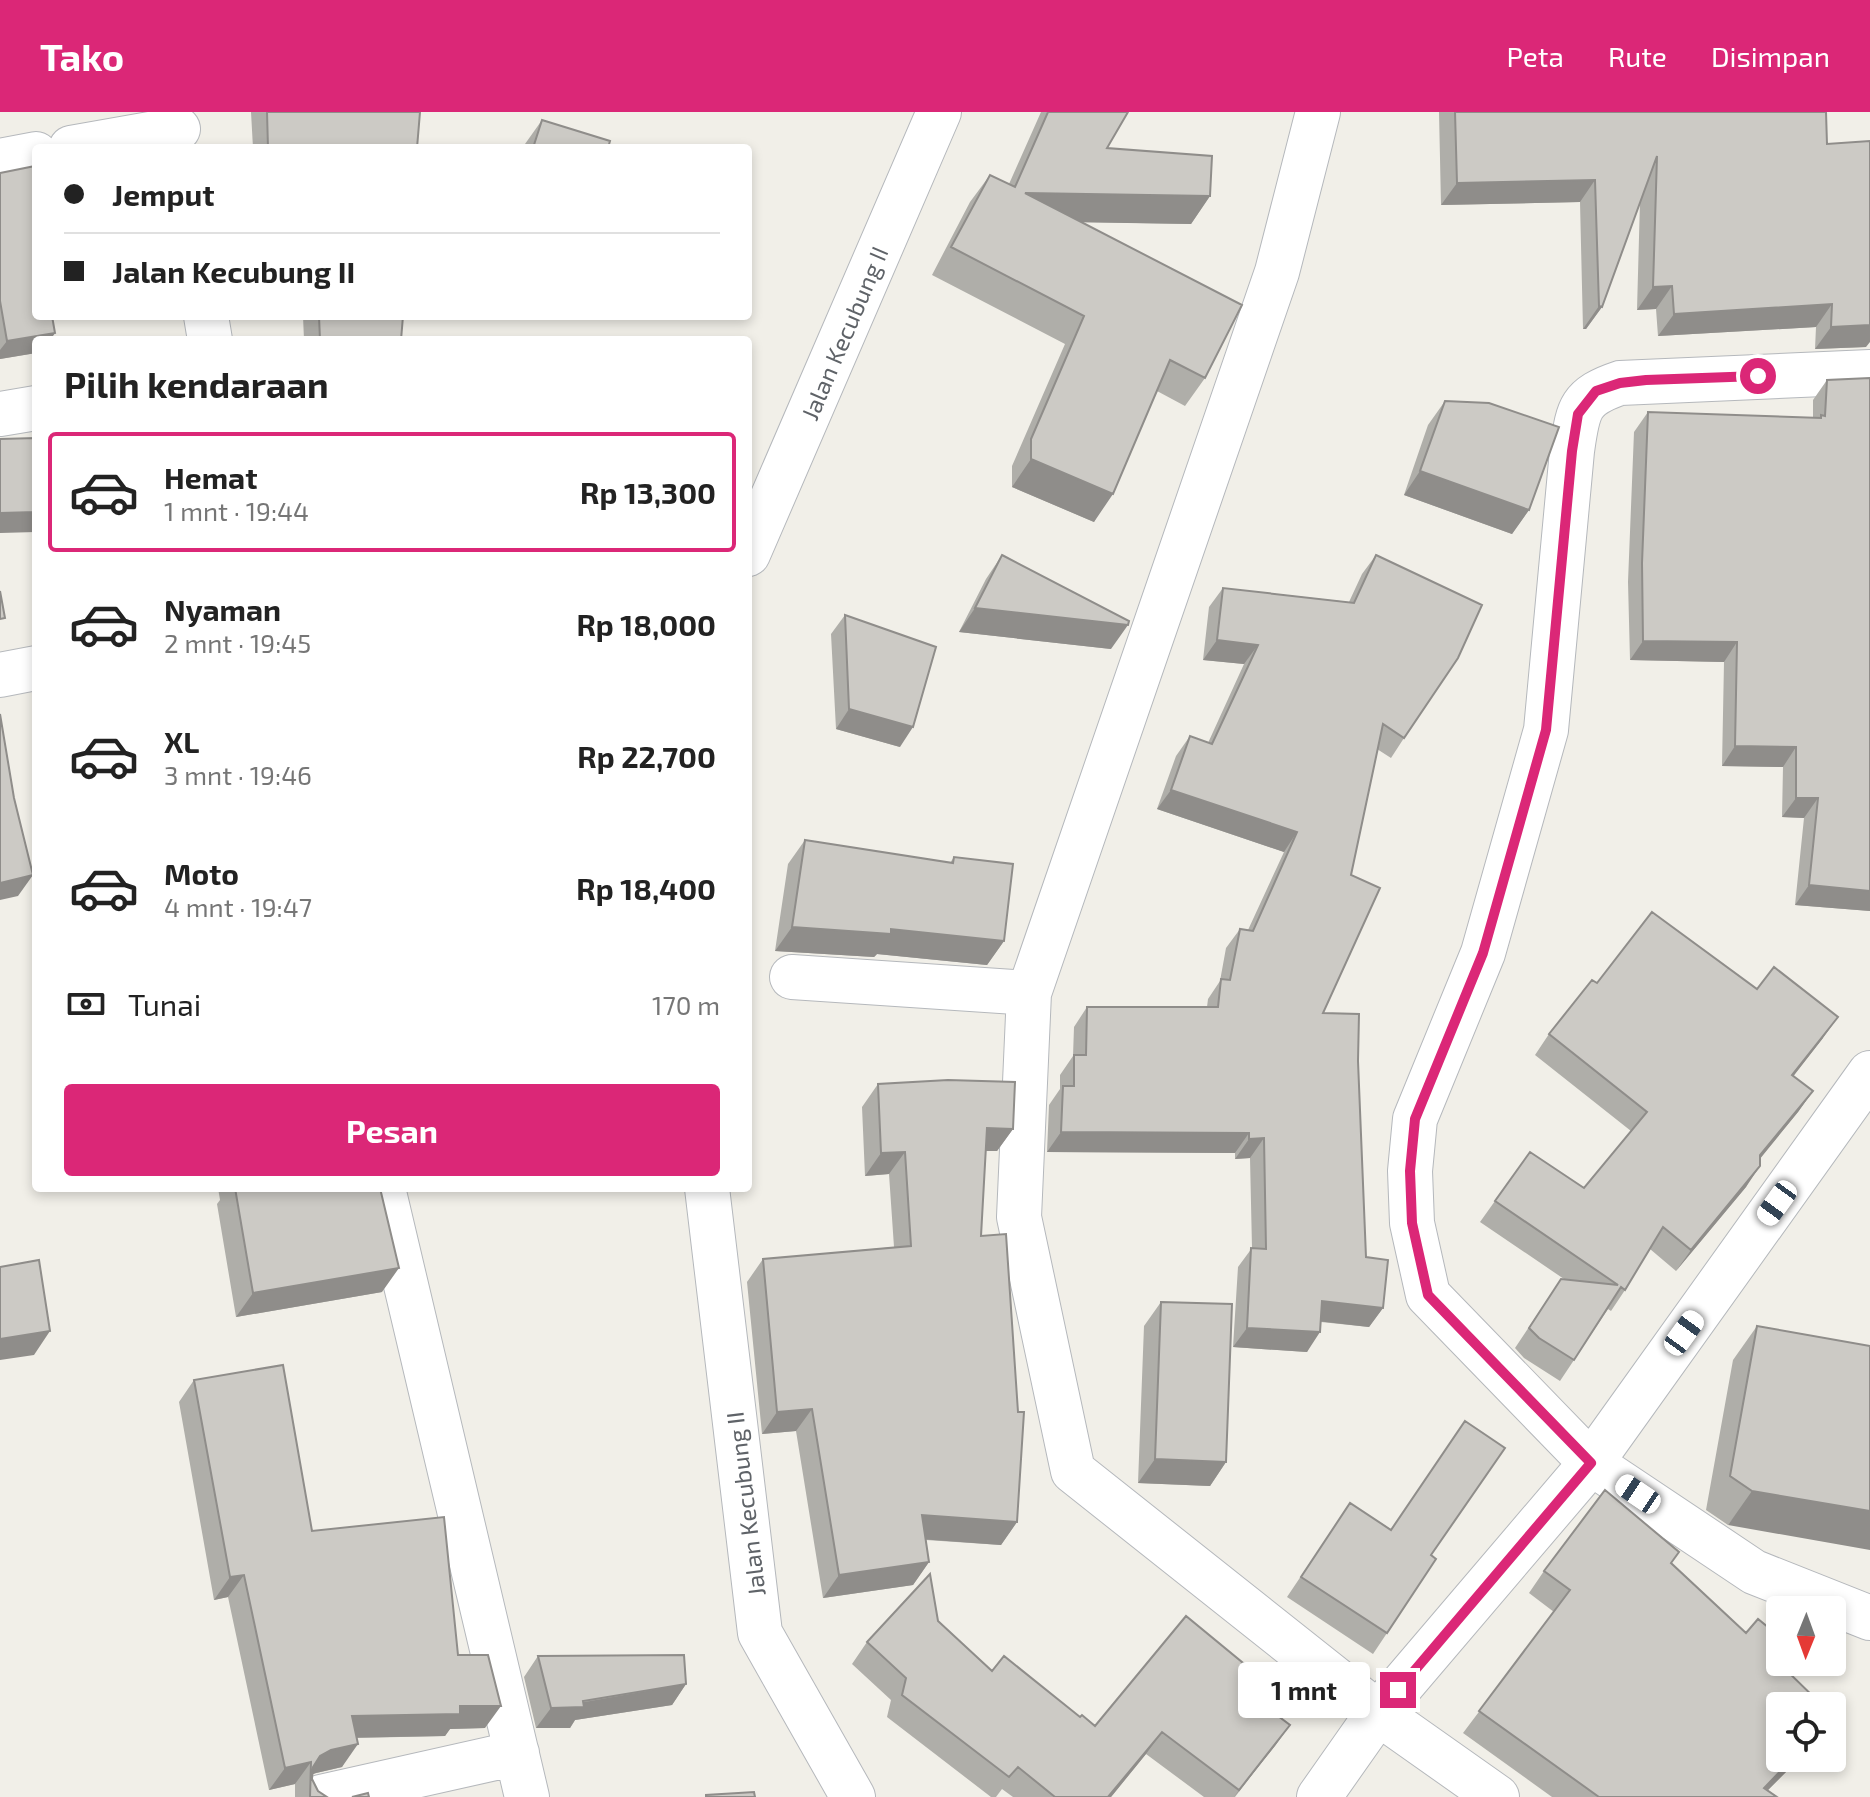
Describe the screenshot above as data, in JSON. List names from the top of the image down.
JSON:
{
  "streets": {
    "street": ["Jalan Kecubung II"]
  },
  "north": "bottom",
  "page": {
    "header": "Tako",
    "nav": ["Peta", "Rute", "Disimpan"],
    "banner": ["Jemput", "Jalan Kecubung II"],
    "heading": "Pilih kendaraan",
    "list": [
      {
        "name": "Hemat",
        "note": "1 mnt · 19:44",
        "value": "Rp 13,300"
      },
      {
        "name": "Nyaman",
        "note": "2 mnt · 19:45",
        "value": "Rp 18,000"
      },
      {
        "name": "XL",
        "note": "3 mnt · 19:46",
        "value": "Rp 22,700"
      },
      {
        "name": "Moto",
        "note": "4 mnt · 19:47",
        "value": "Rp 18,400"
      }
    ],
    "pay": ["Tunai", "170 m"],
    "buttons": "Pesan",
    "bubble": "1 mnt"
  }
}
